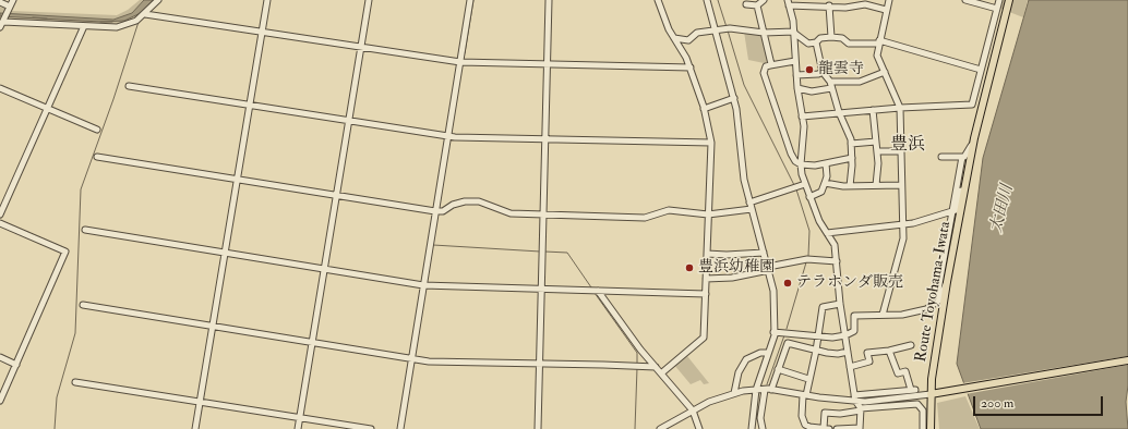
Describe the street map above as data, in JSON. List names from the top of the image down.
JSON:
{
  "streets": {
    "main road": ["Route Toyohama-Iwata"]
  },
  "districts": ["豊浜"],
  "water": ["太田川"],
  "places": ["龍雲寺", "豊浜幼稚園", "テラホンダ販売"],
  "scale_bar": "200 m"
}
